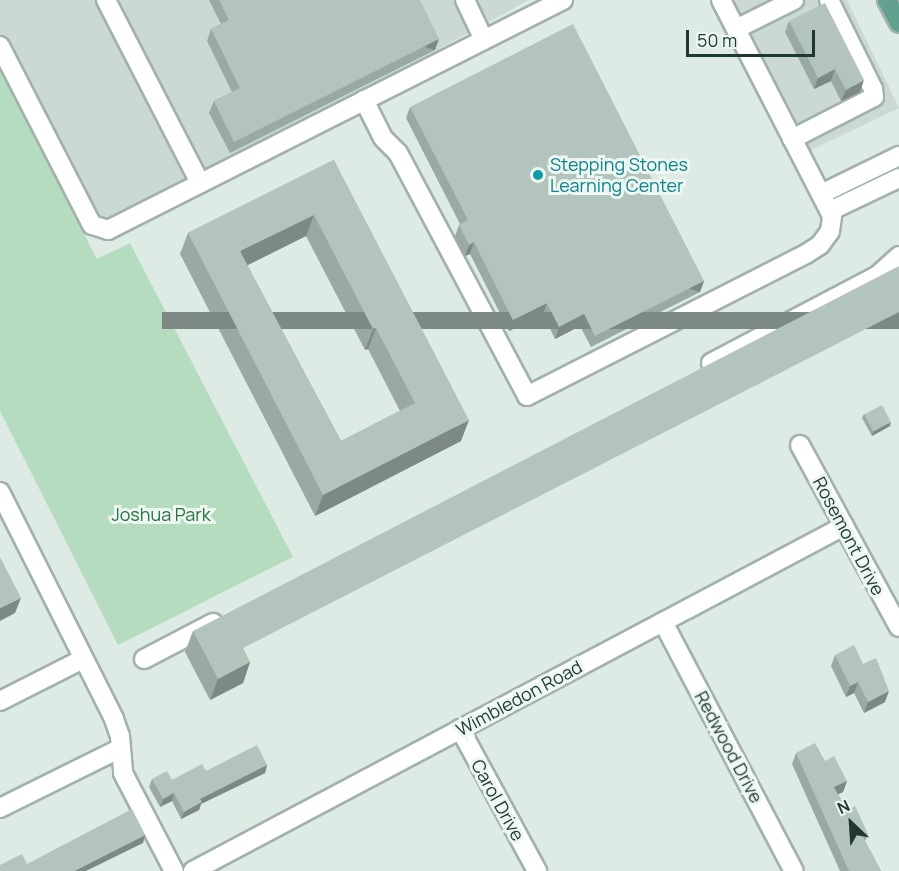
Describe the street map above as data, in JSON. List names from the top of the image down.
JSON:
{
  "streets": {
    "street": [
      "Rosemont Drive",
      "Wimbledon Road",
      "Redwood Drive",
      "Carol Drive"
    ]
  },
  "crossings": [
    ["Rosemont Drive", "Wimbledon Road"],
    ["Wimbledon Road", "Redwood Drive"],
    ["Wimbledon Road", "Carol Drive"]
  ],
  "parks": ["Joshua Park"],
  "places": ["Stepping Stones Learning Center"],
  "scale_bar": "50 m",
  "north": "top left"
}
